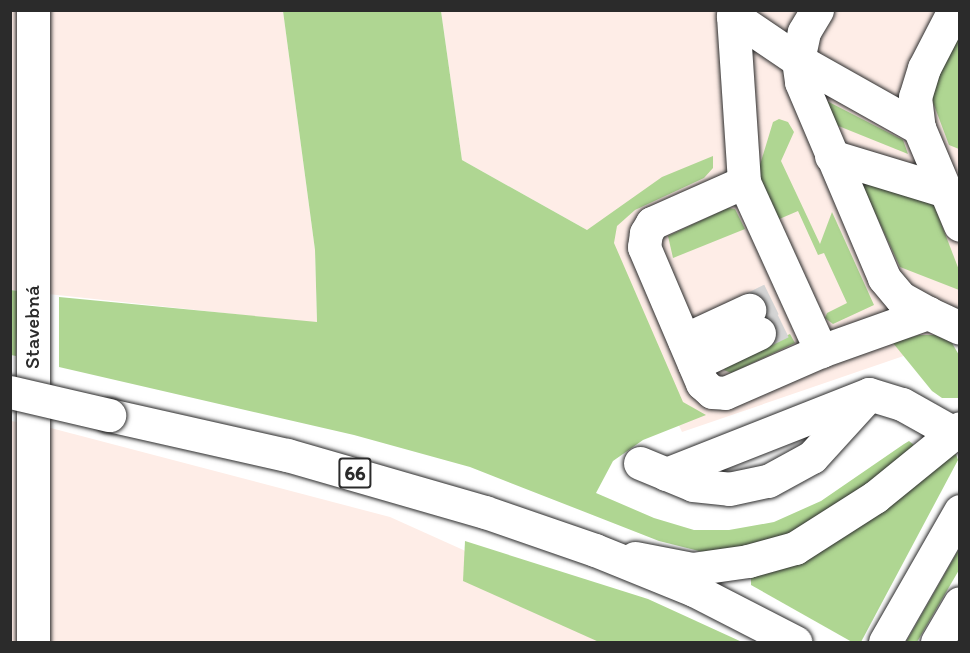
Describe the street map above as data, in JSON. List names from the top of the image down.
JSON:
{
  "streets": {
    "street": ["Stavebná", "66"]
  }
}
